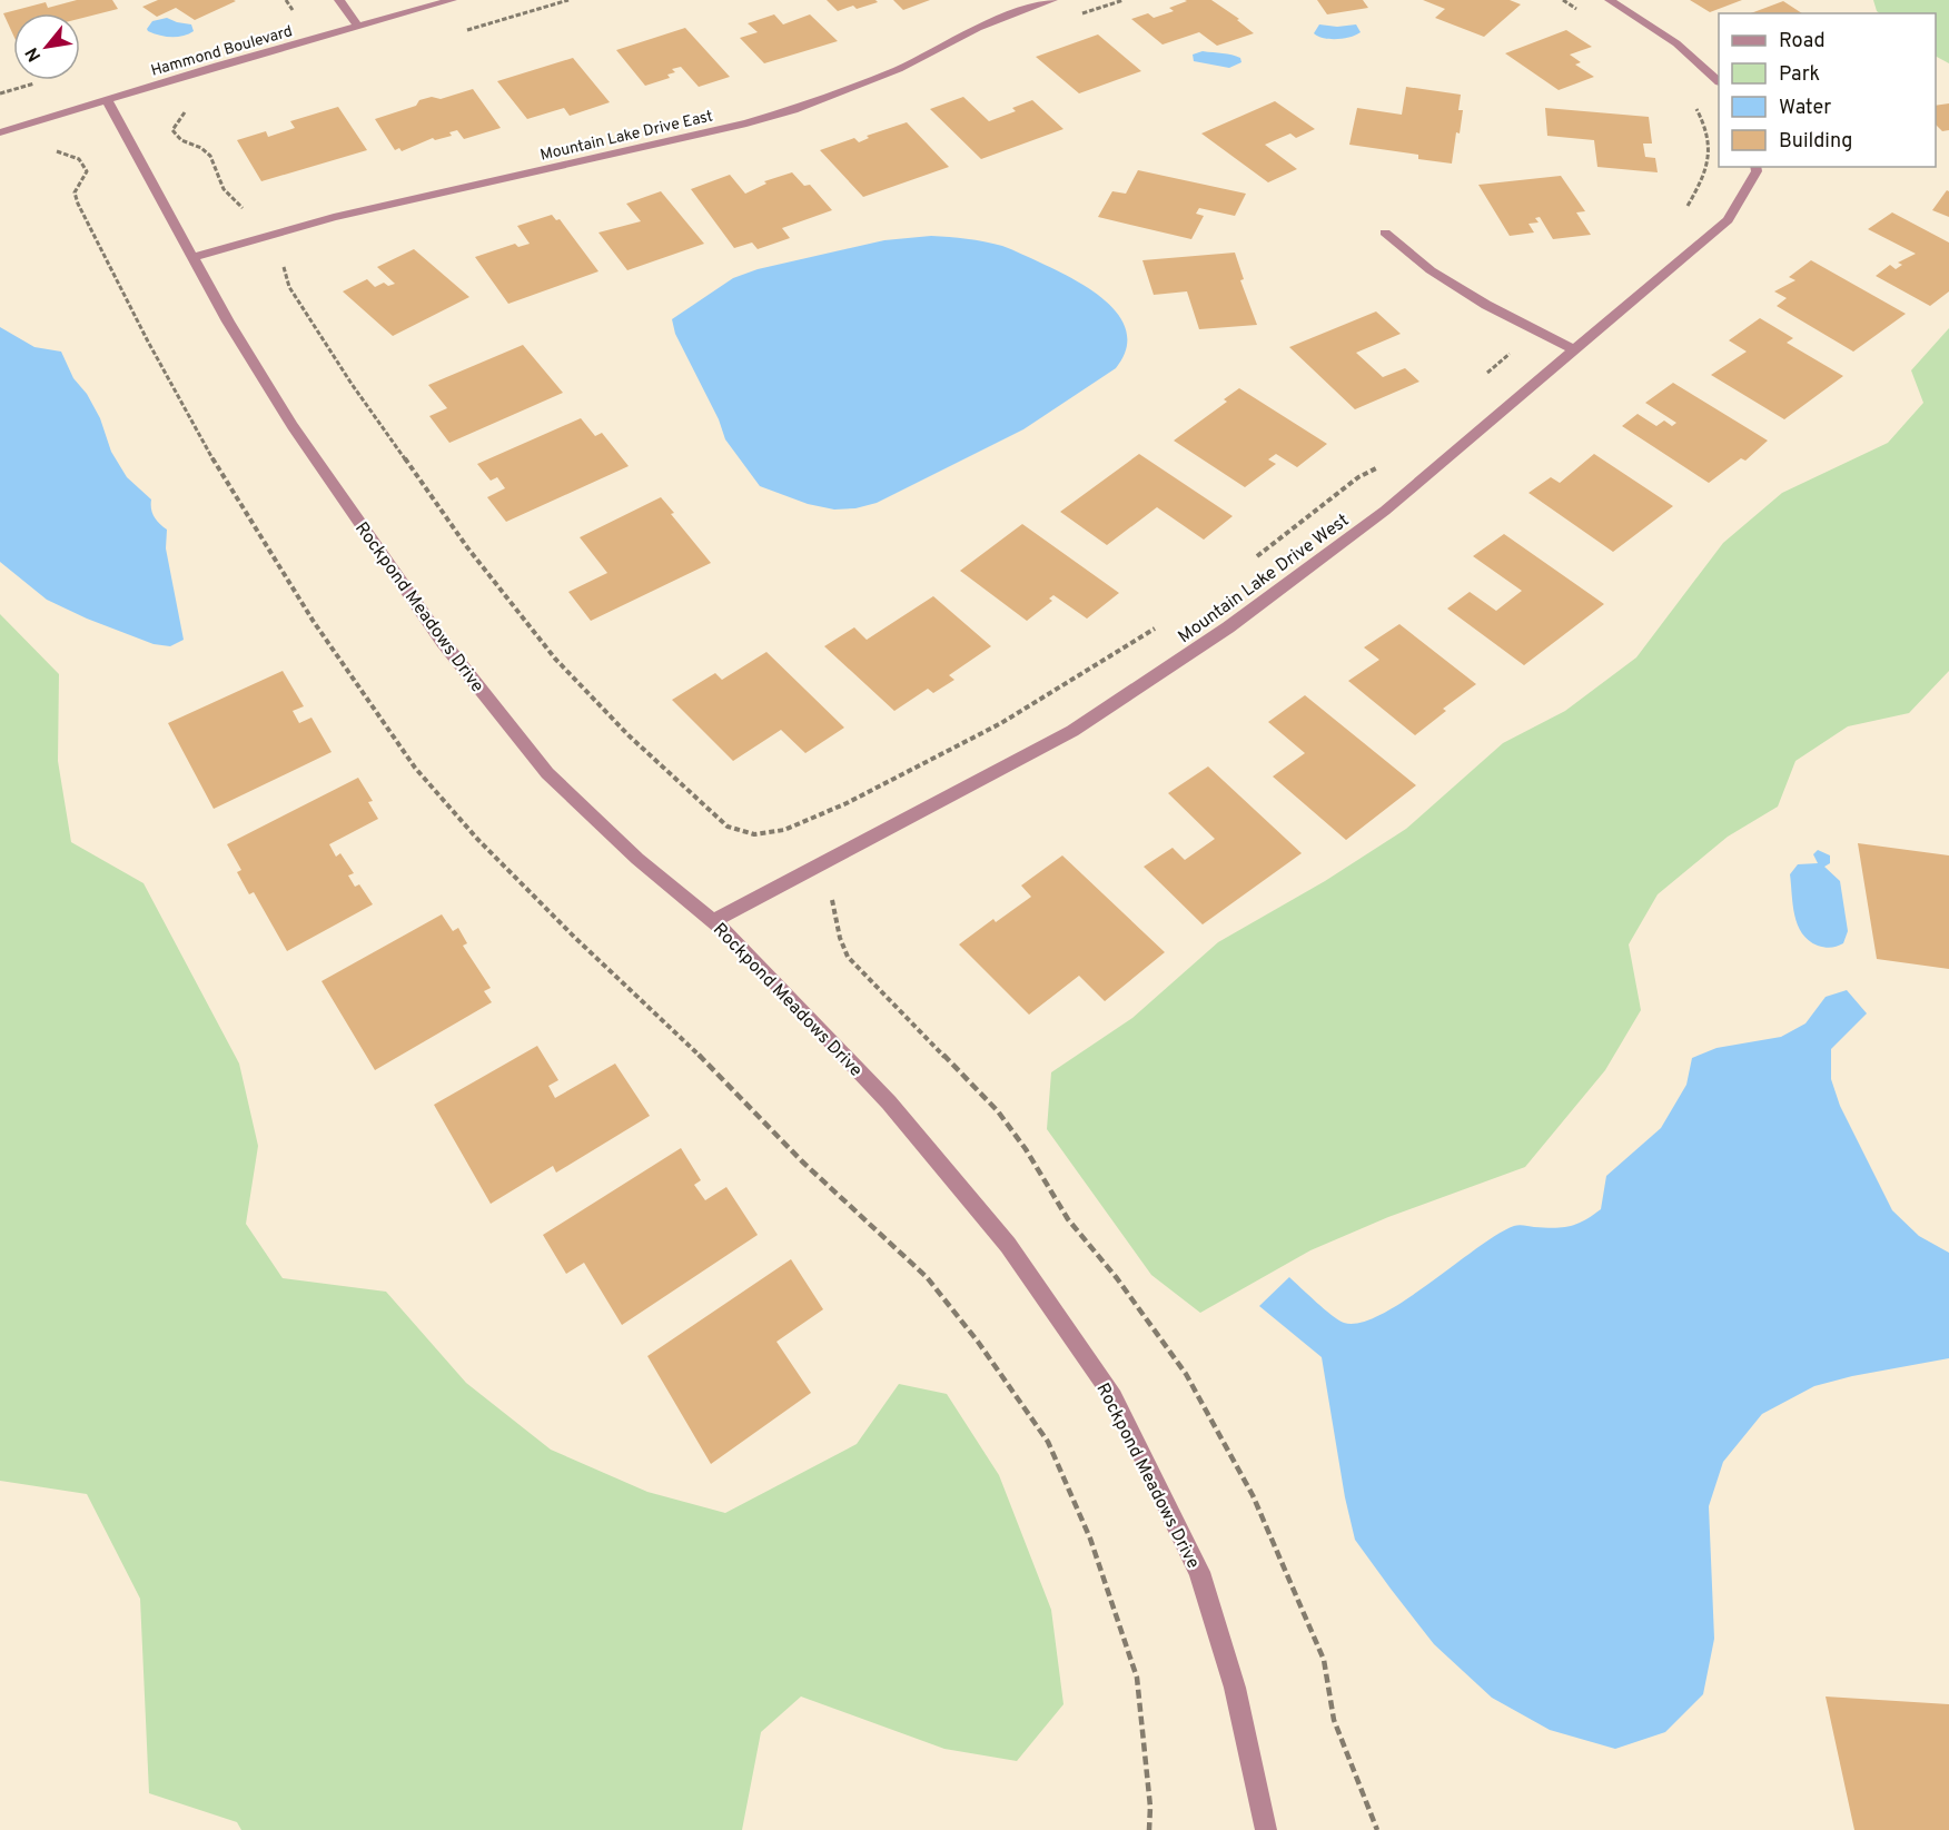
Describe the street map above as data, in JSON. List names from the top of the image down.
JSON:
{
  "streets": {
    "street": [
      "Hammond Boulevard",
      "Mountain Lake Drive East",
      "Mountain Lake Drive West",
      "Rockpond Meadows Drive"
    ]
  },
  "crossings": [
    ["Hammond Boulevard", "Rockpond Meadows Drive"],
    ["Mountain Lake Drive East", "Rockpond Meadows Drive"],
    ["Mountain Lake Drive West", "Rockpond Meadows Drive"]
  ],
  "legend": [
    "Road",
    "Park",
    "Water",
    "Building"
  ],
  "north": "bottom left"
}
